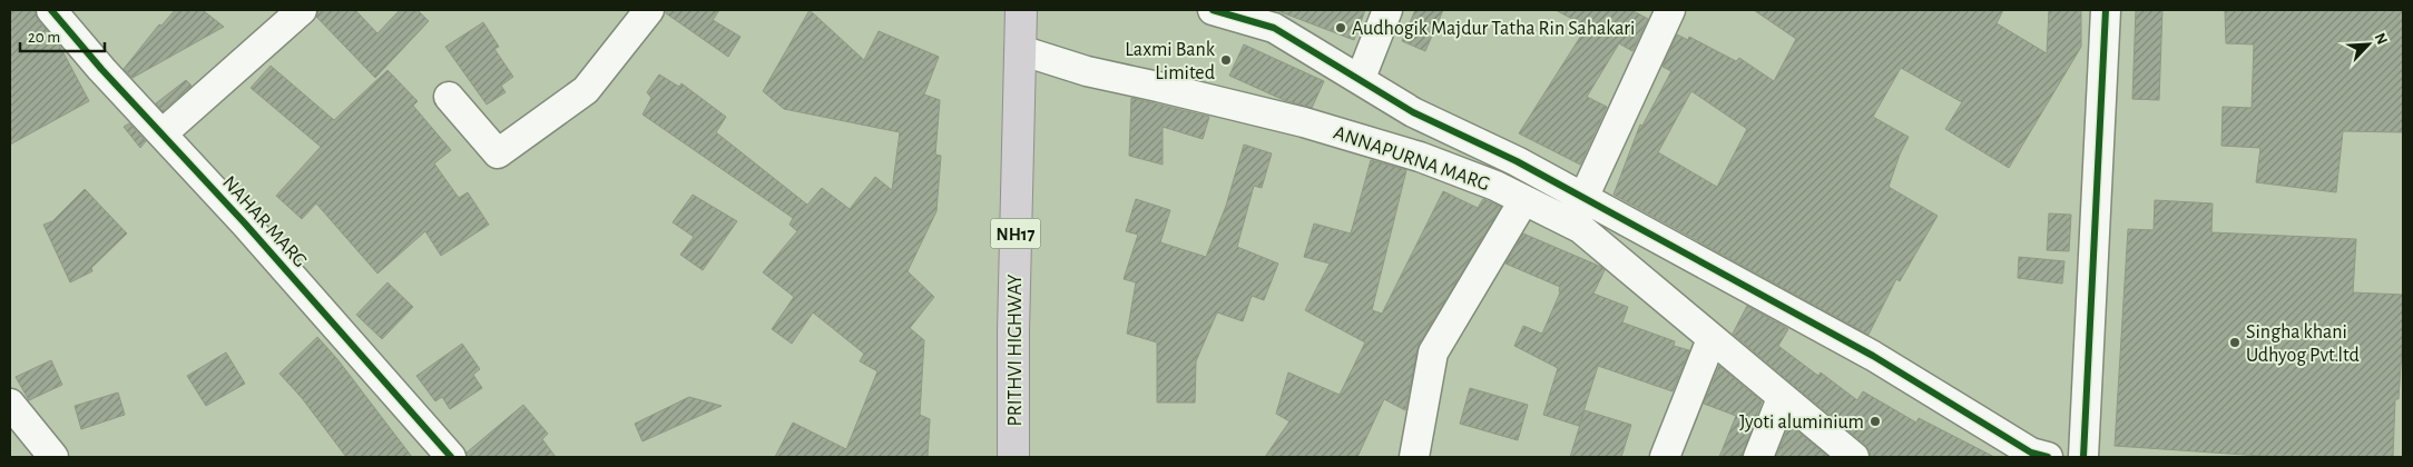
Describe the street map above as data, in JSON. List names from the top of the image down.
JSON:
{
  "streets": {
    "highway": ["NH17", "PRITHVI HIGHWAY"],
    "street": ["ANNAPURNA MARG", "NAHAR MARG"]
  },
  "crossings": [
    ["ANNAPURNA MARG", "PRITHVI HIGHWAY"]
  ],
  "places": [
    "Audhogik Majdur Tatha Rin Sahakari",
    "Laxmi Bank Limited",
    "Singha khani Udhyog Pvt.ltd",
    "Jyoti aluminium"
  ],
  "scale_bar": "20 m",
  "north": "top right"
}
